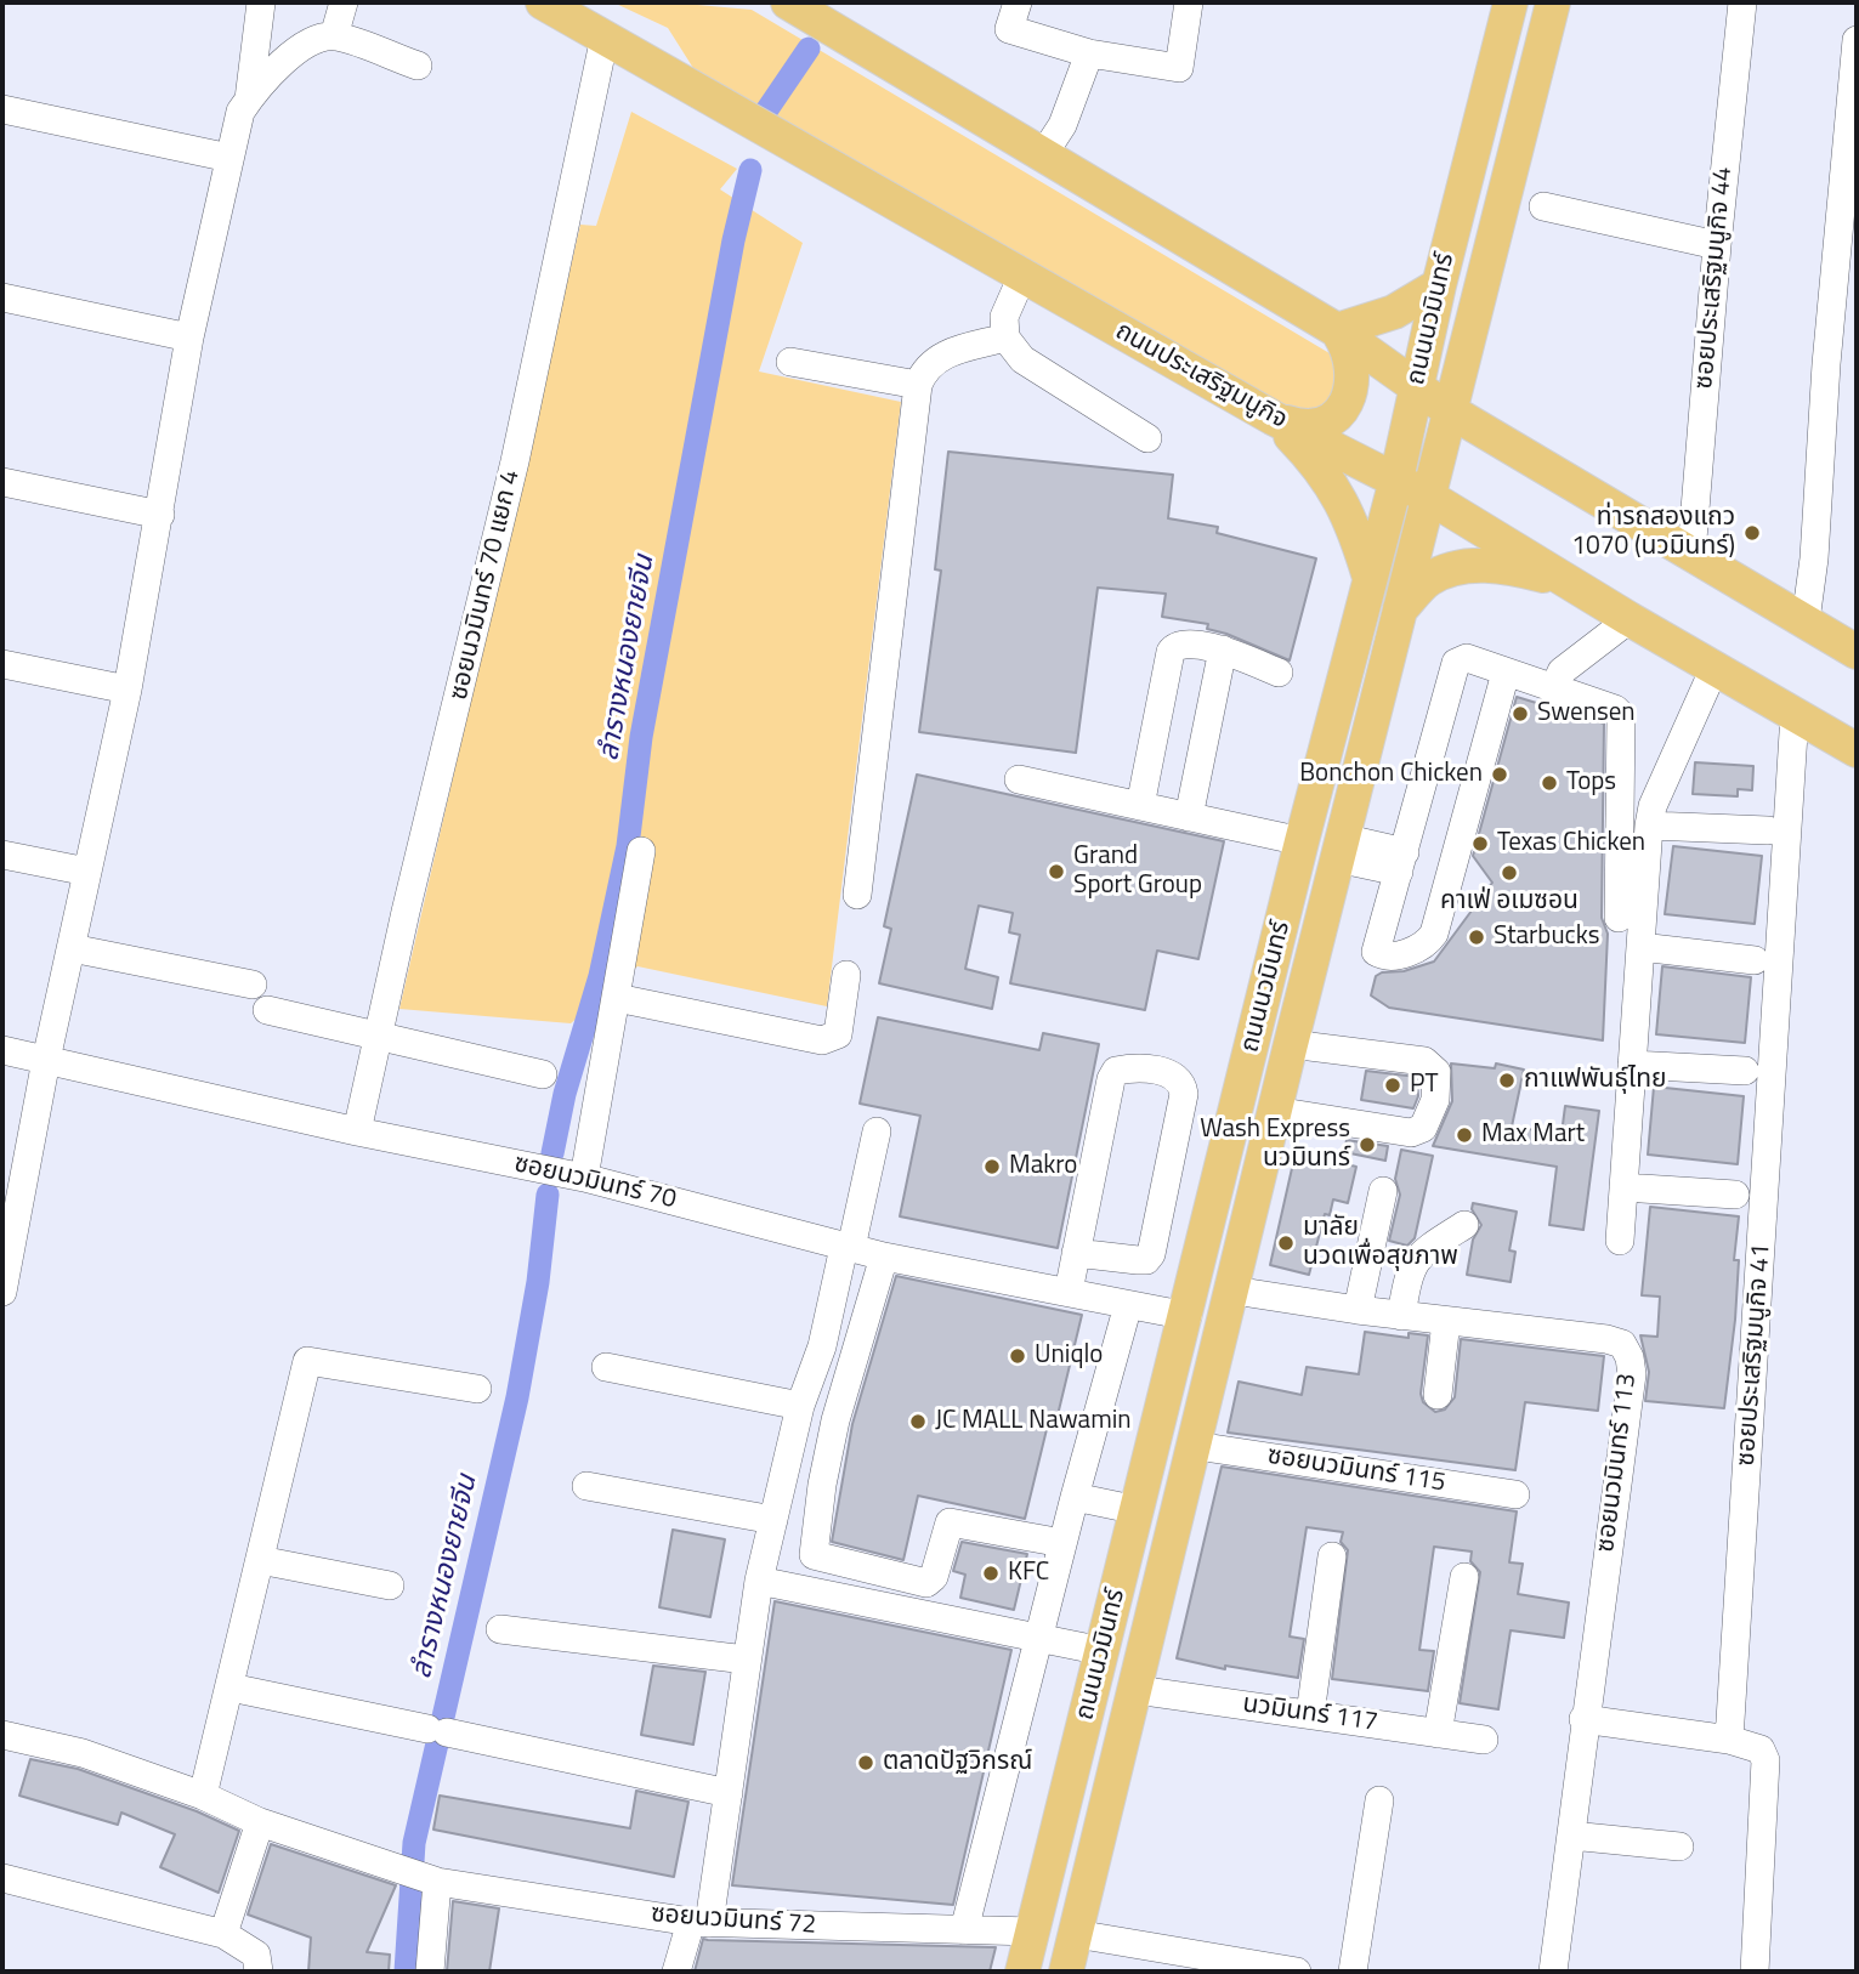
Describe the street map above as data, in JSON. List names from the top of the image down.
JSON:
{
  "streets": {
    "main road": ["ถนนนวมินทร์", "ถนนประเสริฐมนูกิจ"],
    "street": [
      "ซอยประเสริฐมนูกิจ 44",
      "ซอยนวมินทร์ 70 แยก 4",
      "ซอยนวมินทร์ 70",
      "ซอยประเสริฐมนูกิจ 41",
      "ซอยนวมินทร์ 113",
      "ซอยนวมินทร์ 115",
      "นวมินทร์ 117",
      "ซอยนวมินทร์ 72"
    ]
  },
  "crossings": [
    ["ถนนนวมินทร์", "ถนนประเสริฐมนูกิจ"],
    ["ถนนนวมินทร์", "ซอยนวมินทร์ 70"],
    ["ถนนนวมินทร์", "ซอยนวมินทร์ 113"],
    ["ถนนนวมินทร์", "ซอยนวมินทร์ 115"],
    ["ถนนนวมินทร์", "นวมินทร์ 117"],
    ["ถนนนวมินทร์", "ซอยนวมินทร์ 72"],
    ["ถนนประเสริฐมนูกิจ", "ซอยนวมินทร์ 70 แยก 4"],
    ["ถนนประเสริฐมนูกิจ", "ซอยประเสริฐมนูกิจ 41"],
    ["ซอยนวมินทร์ 70 แยก 4", "ซอยนวมินทร์ 70"]
  ],
  "water": ["ลำรางหนองยายจีน"],
  "places": [
    "ท่ารถสองแถว 1070 (นวมินทร์)",
    "Swensen",
    "Bonchon Chicken",
    "Tops",
    "Texas Chicken",
    "Grand Sport Group",
    "คาเฟ่ อเมซอน",
    "Starbucks",
    "กาแฟพันธุ์ไทย",
    "PT",
    "Max Mart",
    "Wash Express นวมินทร์",
    "Makro",
    "มาลัย นวดเพื่อสุขภาพ",
    "Uniqlo",
    "JC MALL Nawamin",
    "KFC",
    "ตลาดปัฐวิกรณ์"
  ]
}
